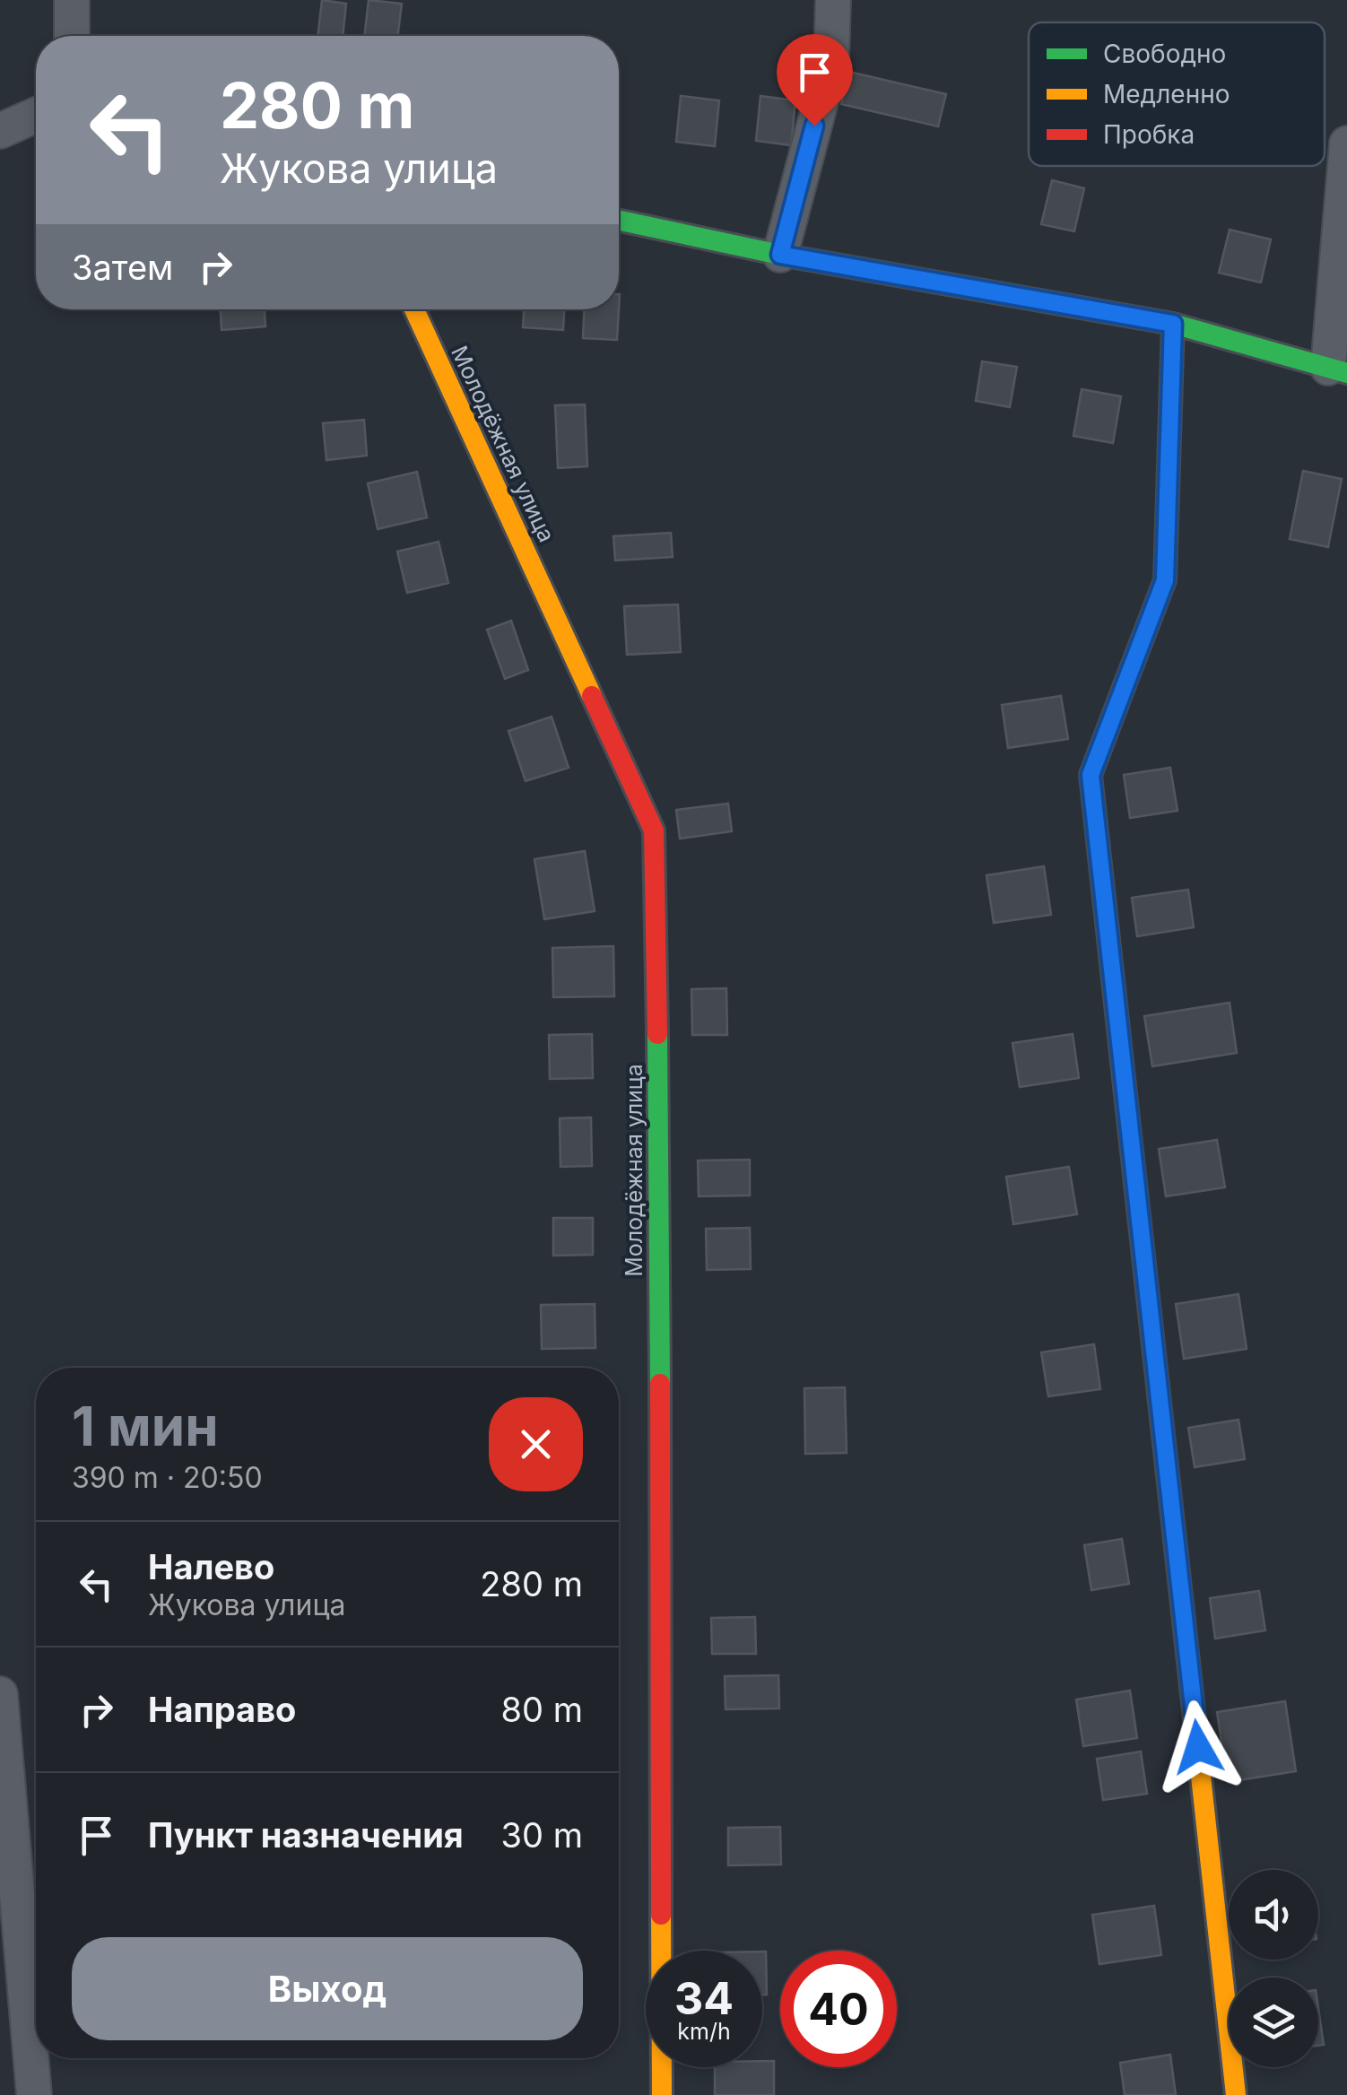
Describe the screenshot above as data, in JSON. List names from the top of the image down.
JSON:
{
  "streets": {
    "street": ["Молодёжная улица"]
  },
  "legend": ["Свободно", "Медленно", "Пробка"],
  "page": {
    "turn": ["280 m", "Жукова улица"],
    "then": "Затем",
    "heading": ["1 мин", "390 m · 20:50"],
    "list": [
      {
        "name": "Налево",
        "note": "Жукова улица",
        "value": "280 m"
      },
      {
        "name": "Направо",
        "value": "80 m"
      },
      {
        "name": "Пункт назначения",
        "value": "30 m"
      }
    ],
    "buttons": "Выход",
    "speed": "34 km/h",
    "limit": "40"
  }
}
